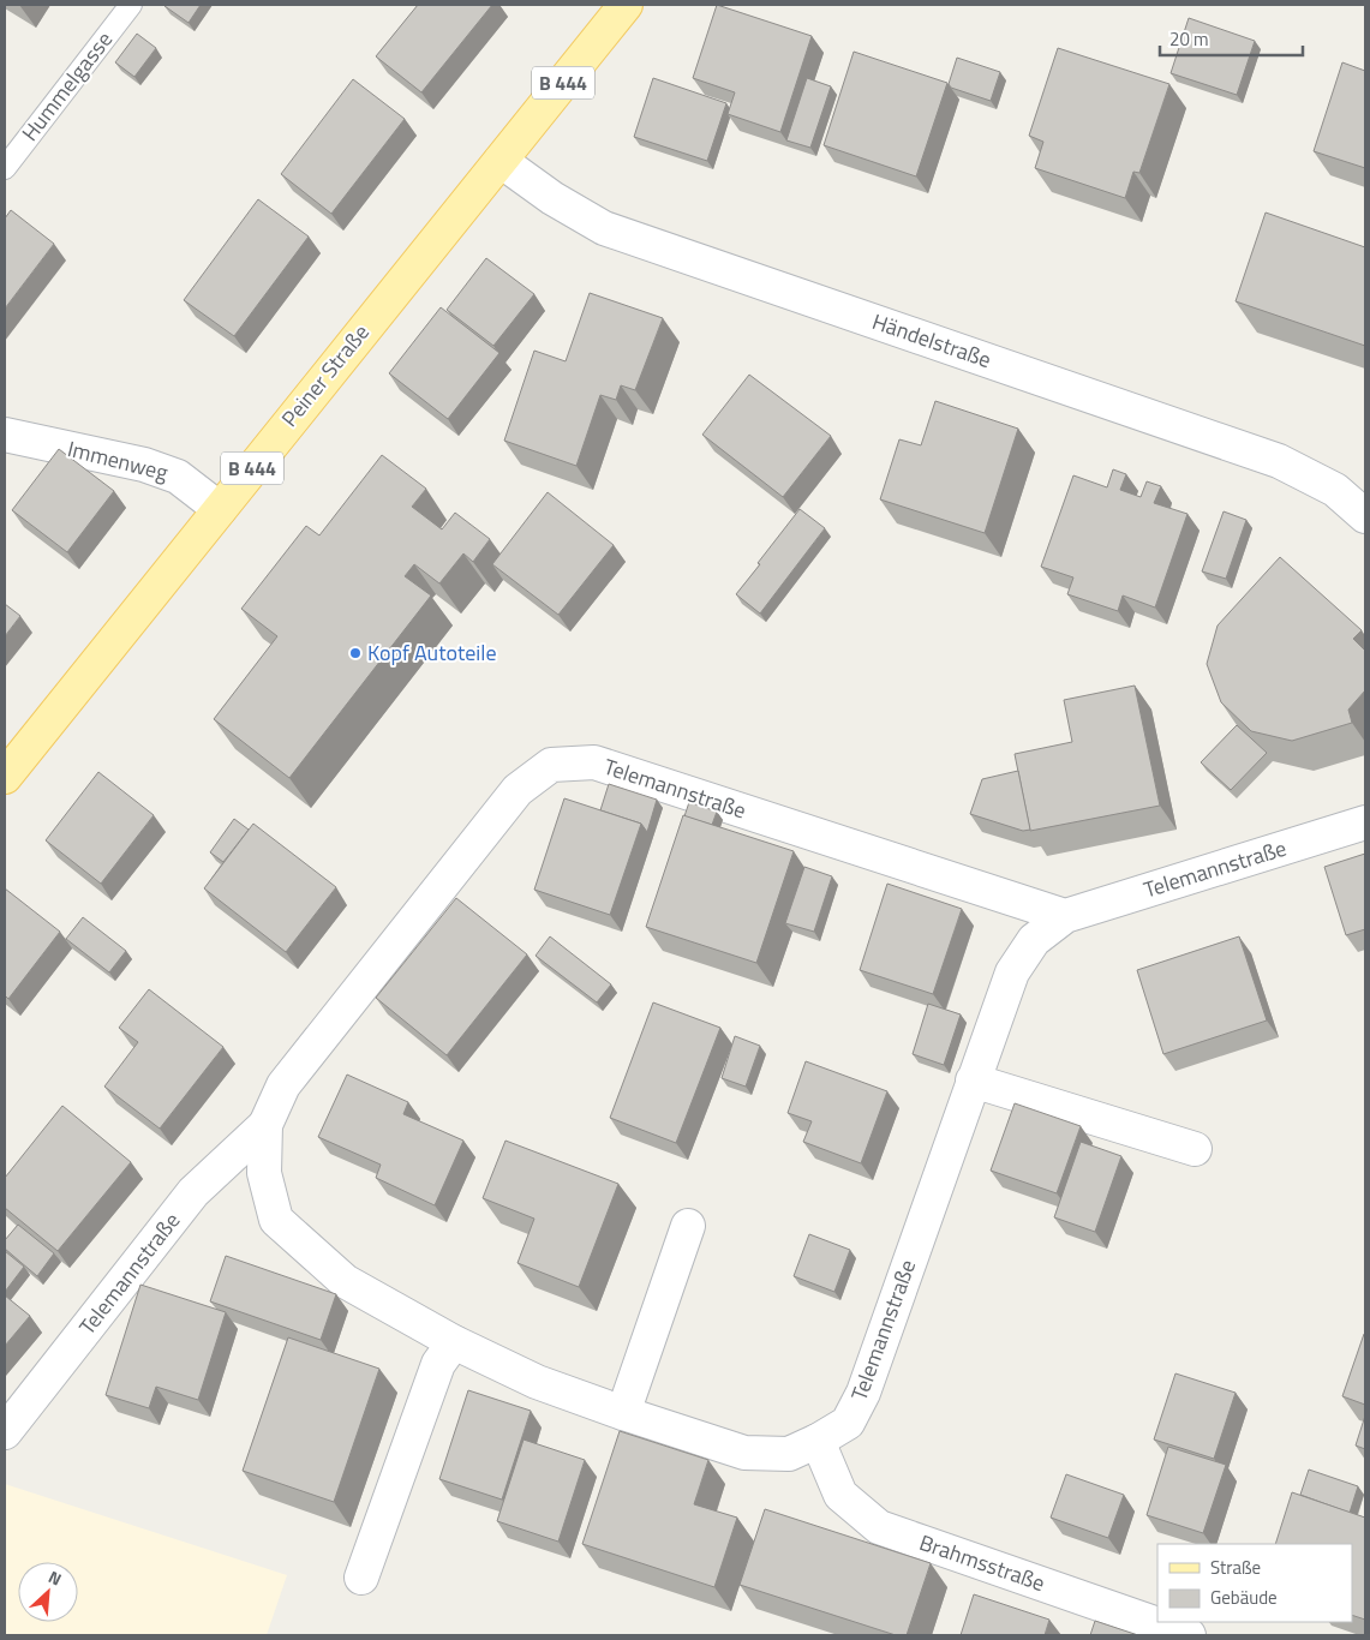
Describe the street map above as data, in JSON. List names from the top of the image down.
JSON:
{
  "streets": {
    "main road": ["B 444", "Peiner Straße"],
    "street": [
      "Händelstraße",
      "Immenweg",
      "Telemannstraße",
      "Brahmsstraße"
    ],
    "lane": ["Hummelgasse"]
  },
  "crossings": [
    ["Händelstraße", "Peiner Straße"],
    ["Peiner Straße", "Immenweg"],
    ["Telemannstraße", "Brahmsstraße"]
  ],
  "places": ["Kopf Autoteile"],
  "legend": ["Straße", "Gebäude"],
  "scale_bar": "20 m",
  "north": "top right"
}
